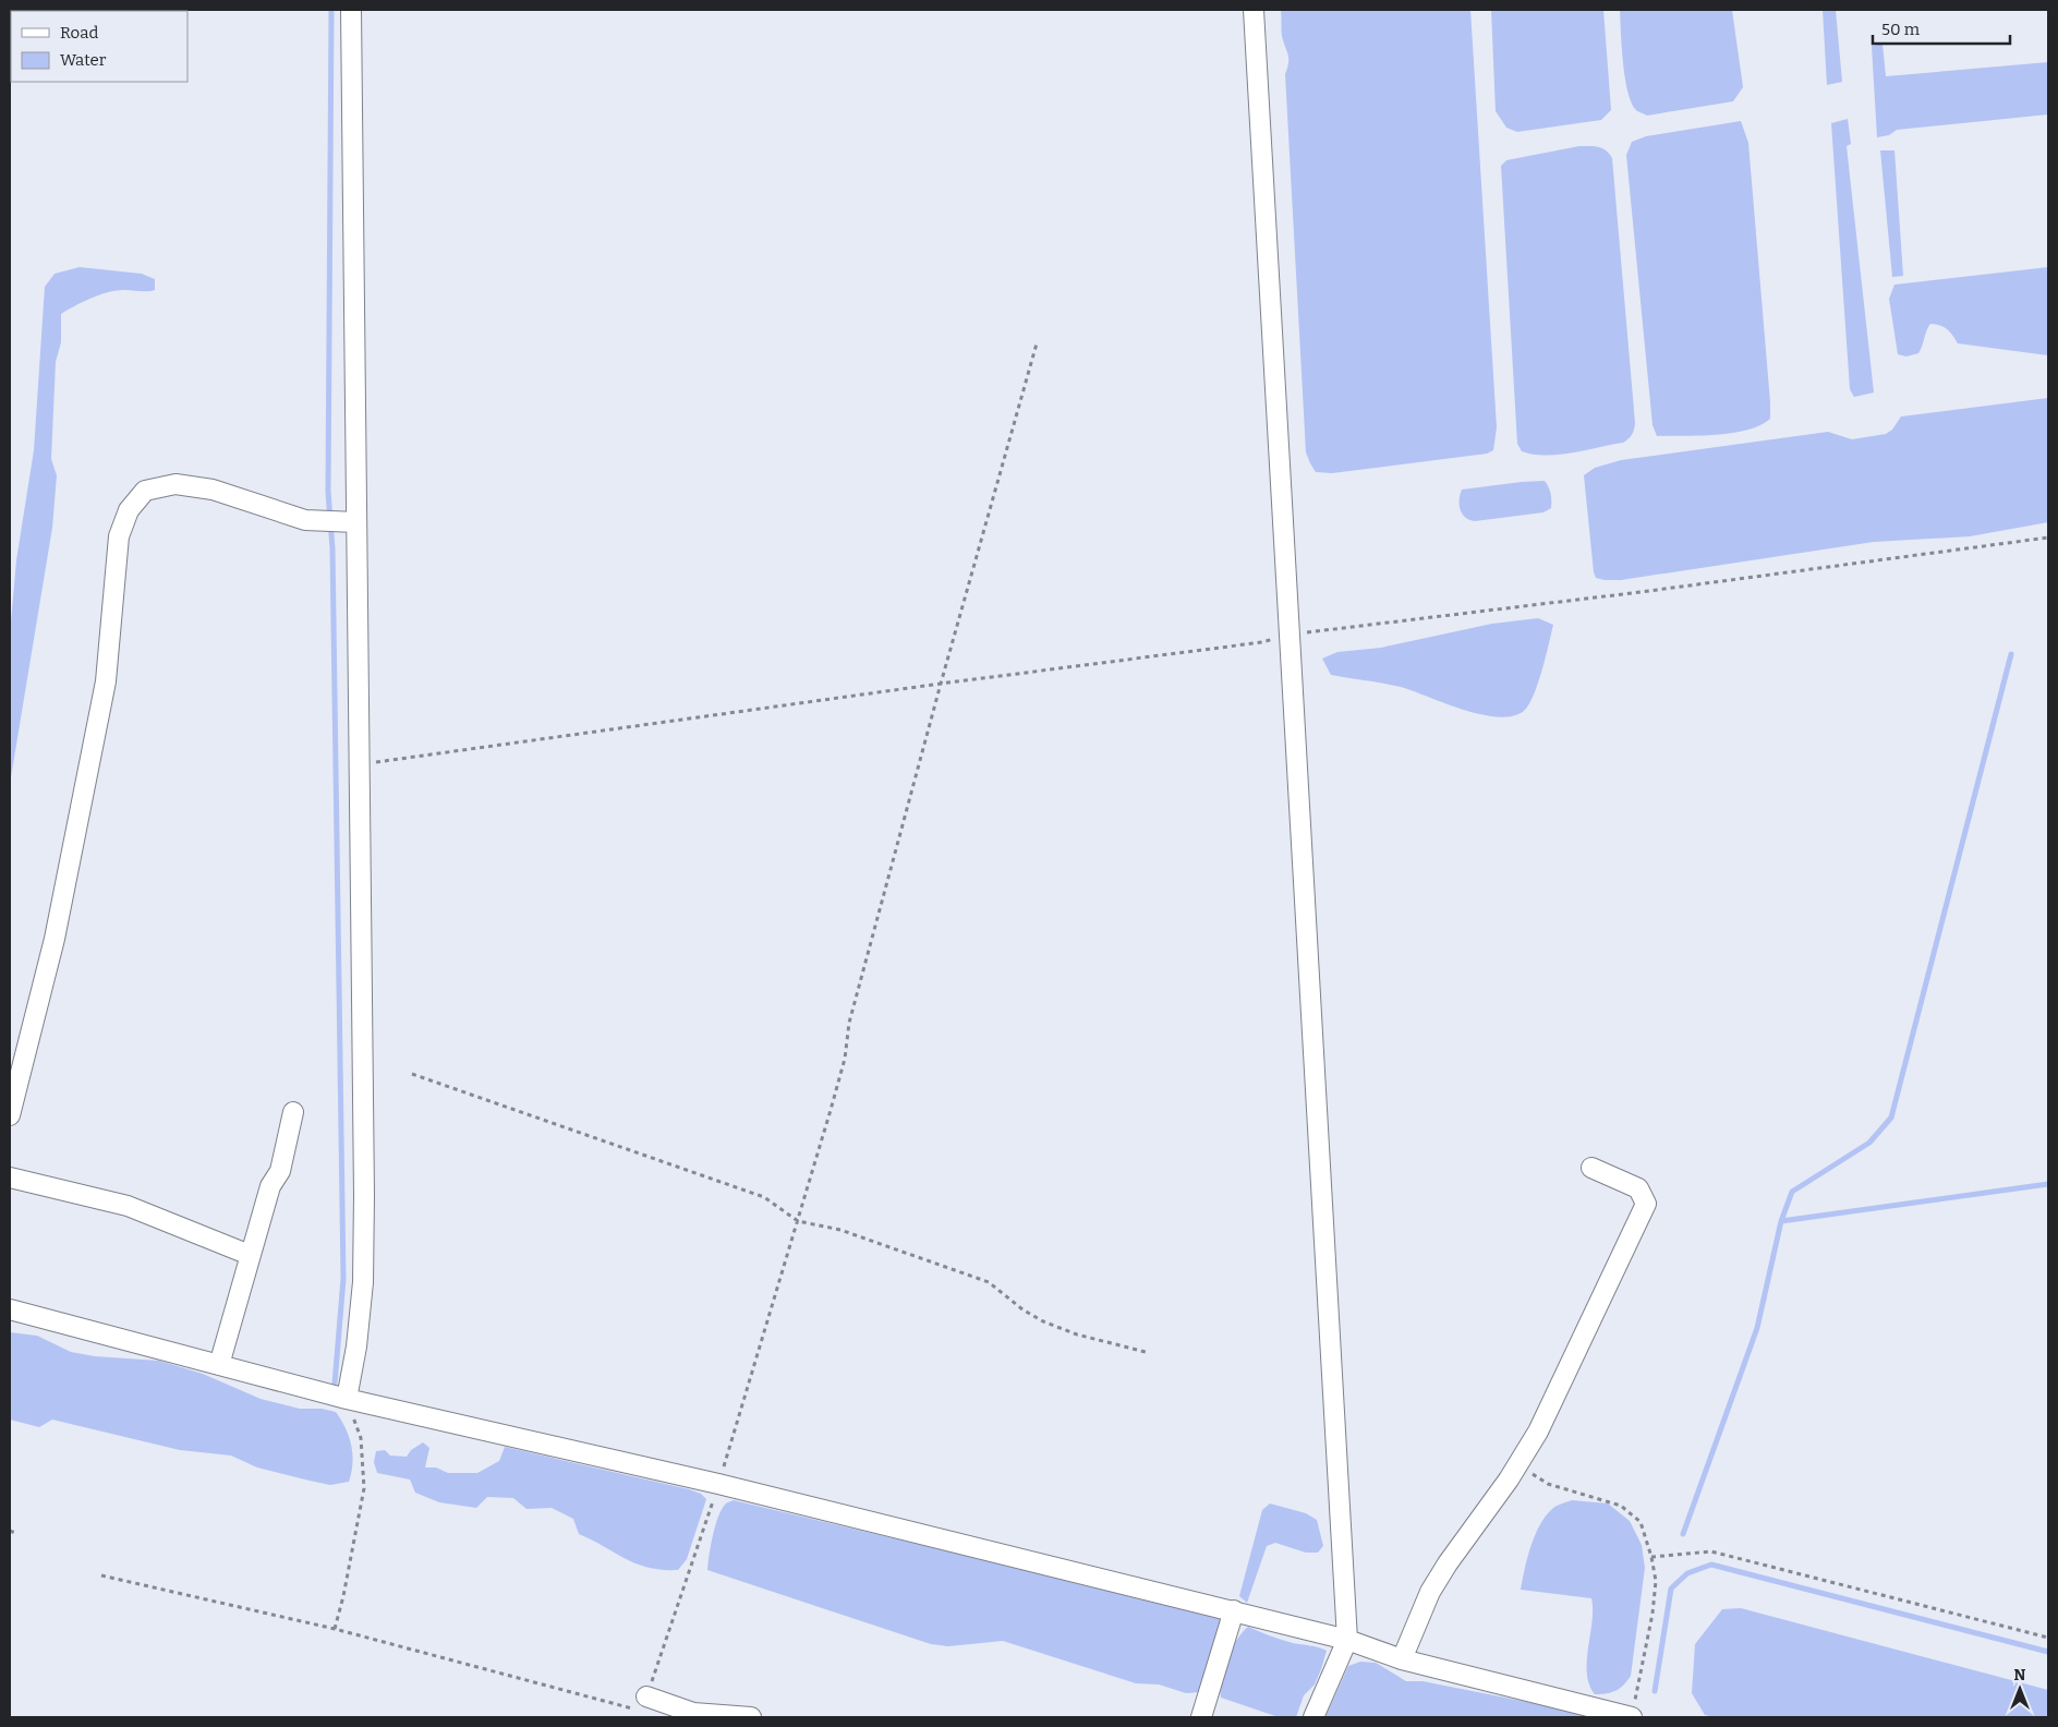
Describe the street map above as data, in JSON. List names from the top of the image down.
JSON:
{
  "legend": ["Road", "Water"],
  "scale_bar": "50 m",
  "north": "top"
}
